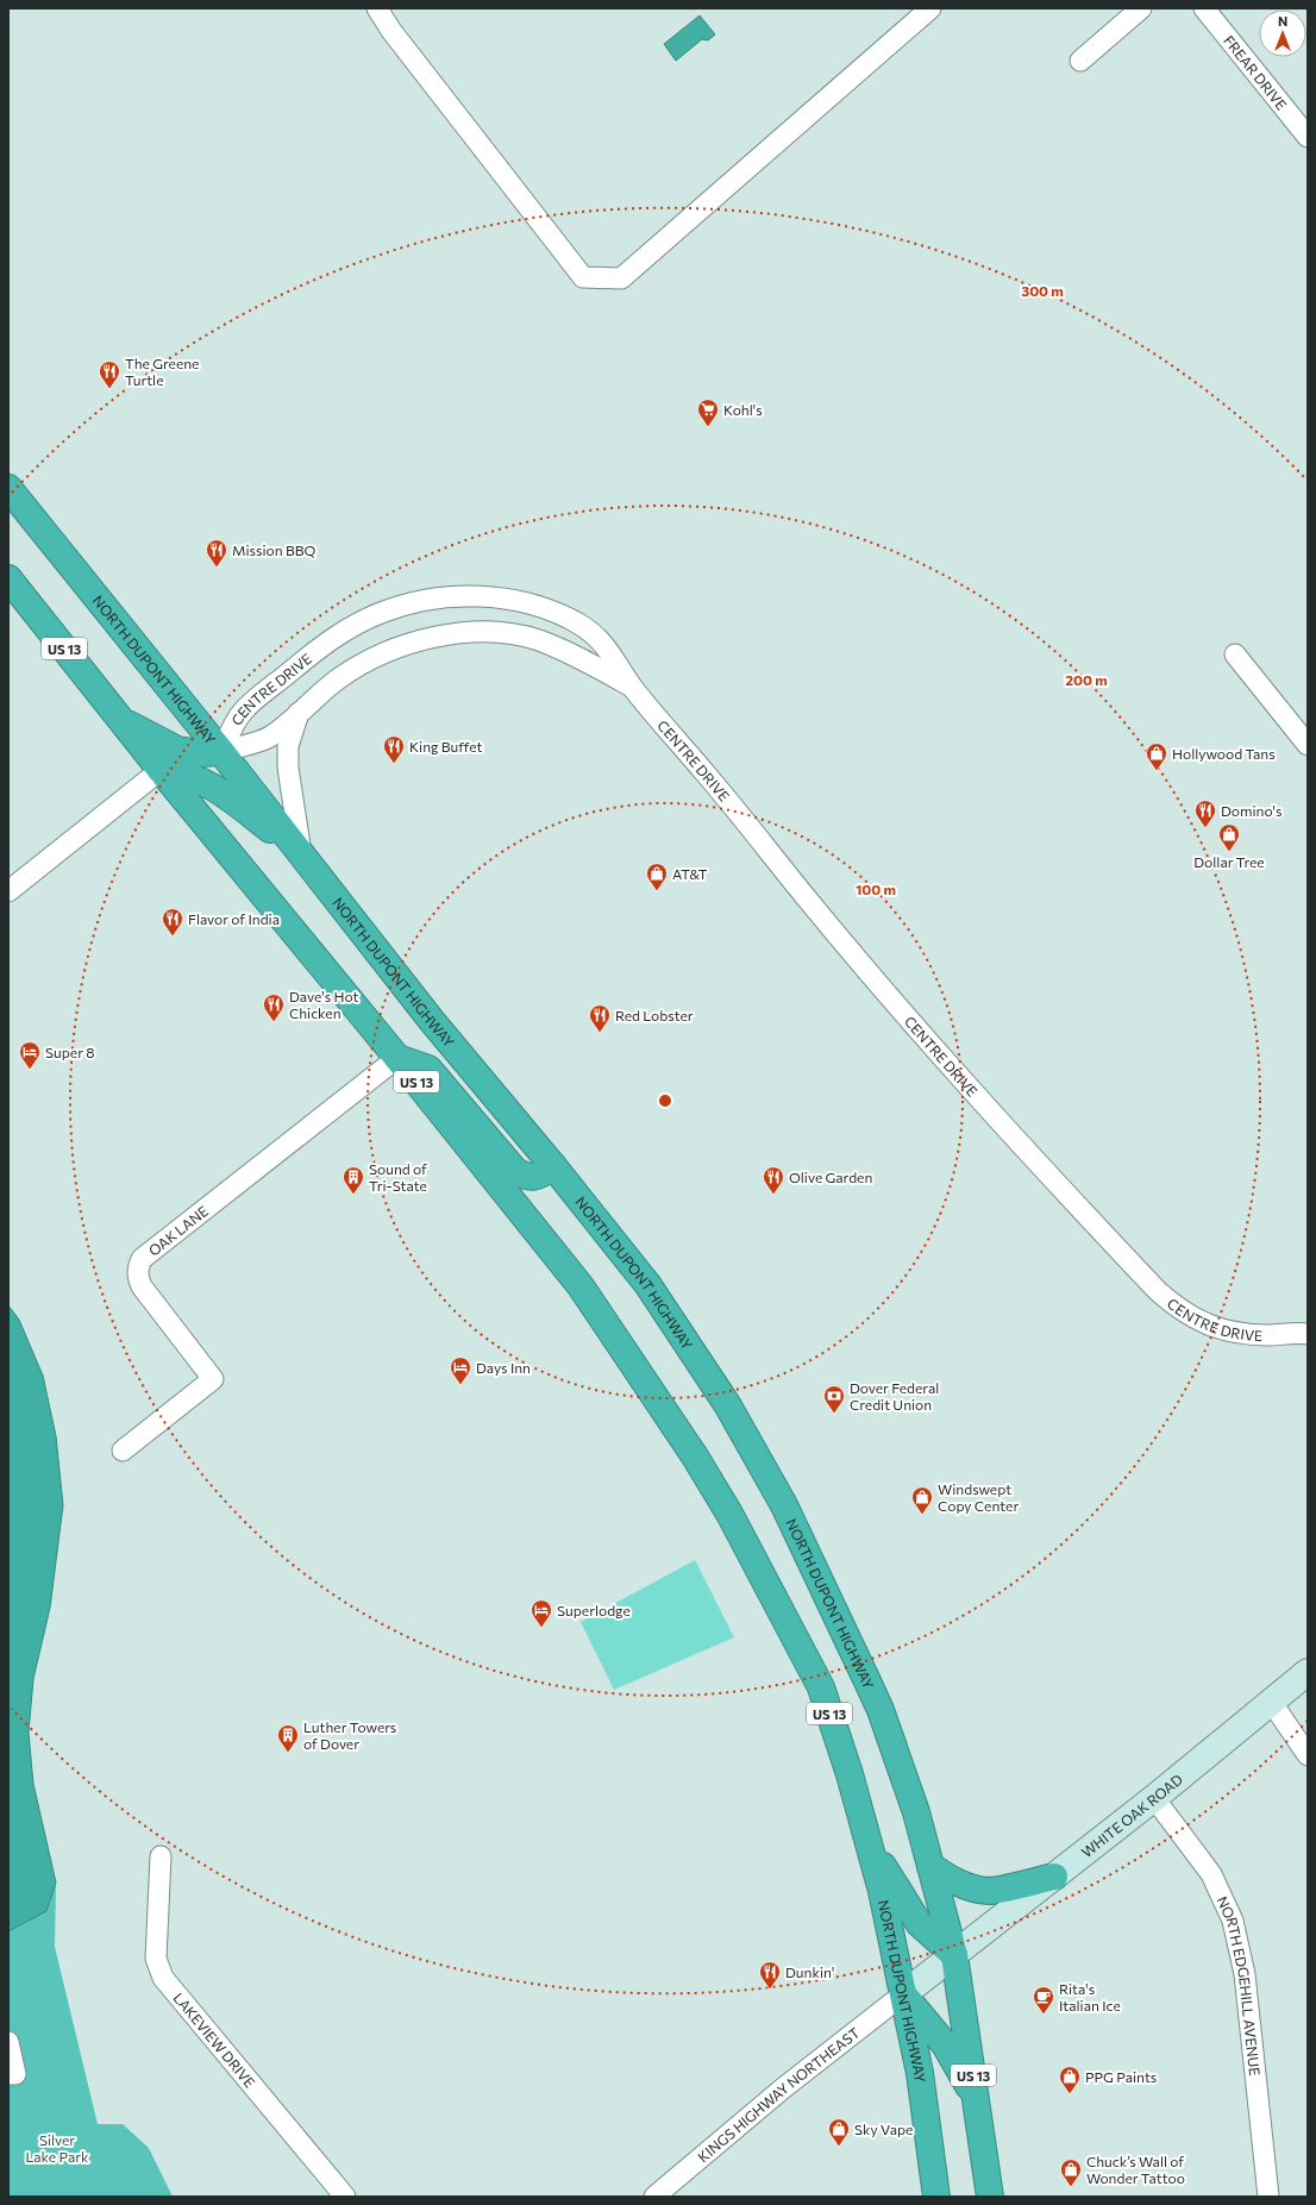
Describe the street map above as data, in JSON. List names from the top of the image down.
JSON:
{
  "streets": {
    "highway": ["US 13", "NORTH DUPONT HIGHWAY"],
    "street": [
      "FREAR DRIVE",
      "CENTRE DRIVE",
      "OAK LANE",
      "WHITE OAK ROAD",
      "NORTH EDGEHILL AVENUE",
      "LAKEVIEW DRIVE",
      "KINGS HIGHWAY NORTHEAST"
    ]
  },
  "crossings": [
    ["NORTH DUPONT HIGHWAY", "CENTRE DRIVE"],
    ["NORTH DUPONT HIGHWAY", "OAK LANE"],
    ["NORTH DUPONT HIGHWAY", "WHITE OAK ROAD"],
    ["NORTH DUPONT HIGHWAY", "KINGS HIGHWAY NORTHEAST"],
    ["WHITE OAK ROAD", "NORTH EDGEHILL AVENUE"],
    ["WHITE OAK ROAD", "KINGS HIGHWAY NORTHEAST"]
  ],
  "parks": ["Silver Lake Park"],
  "places": {
    "restaurant": [
      "The Greene Turtle",
      "Mission BBQ",
      "King Buffet",
      "Domino's",
      "Flavor of India",
      "Dave's Hot Chicken",
      "Red Lobster",
      "Olive Garden",
      "Dunkin'"
    ],
    "supermarket": ["Kohl's"],
    "shop": [
      "Hollywood Tans",
      "Dollar Tree",
      "AT&T",
      "Windswept Copy Center",
      "PPG Paints",
      "Sky Vape",
      "Chuck’s Wall of Wonder Tattoo"
    ],
    "hotel": ["Super 8", "Days Inn", "Superlodge"],
    "building": ["Sound of Tri-State", "Luther Towers of Dover"],
    "bank": ["Dover Federal Credit Union"],
    "cafe": ["Rita's Italian Ice"]
  },
  "north": "top",
  "rings": ["300 m", "200 m", "100 m"]
}
